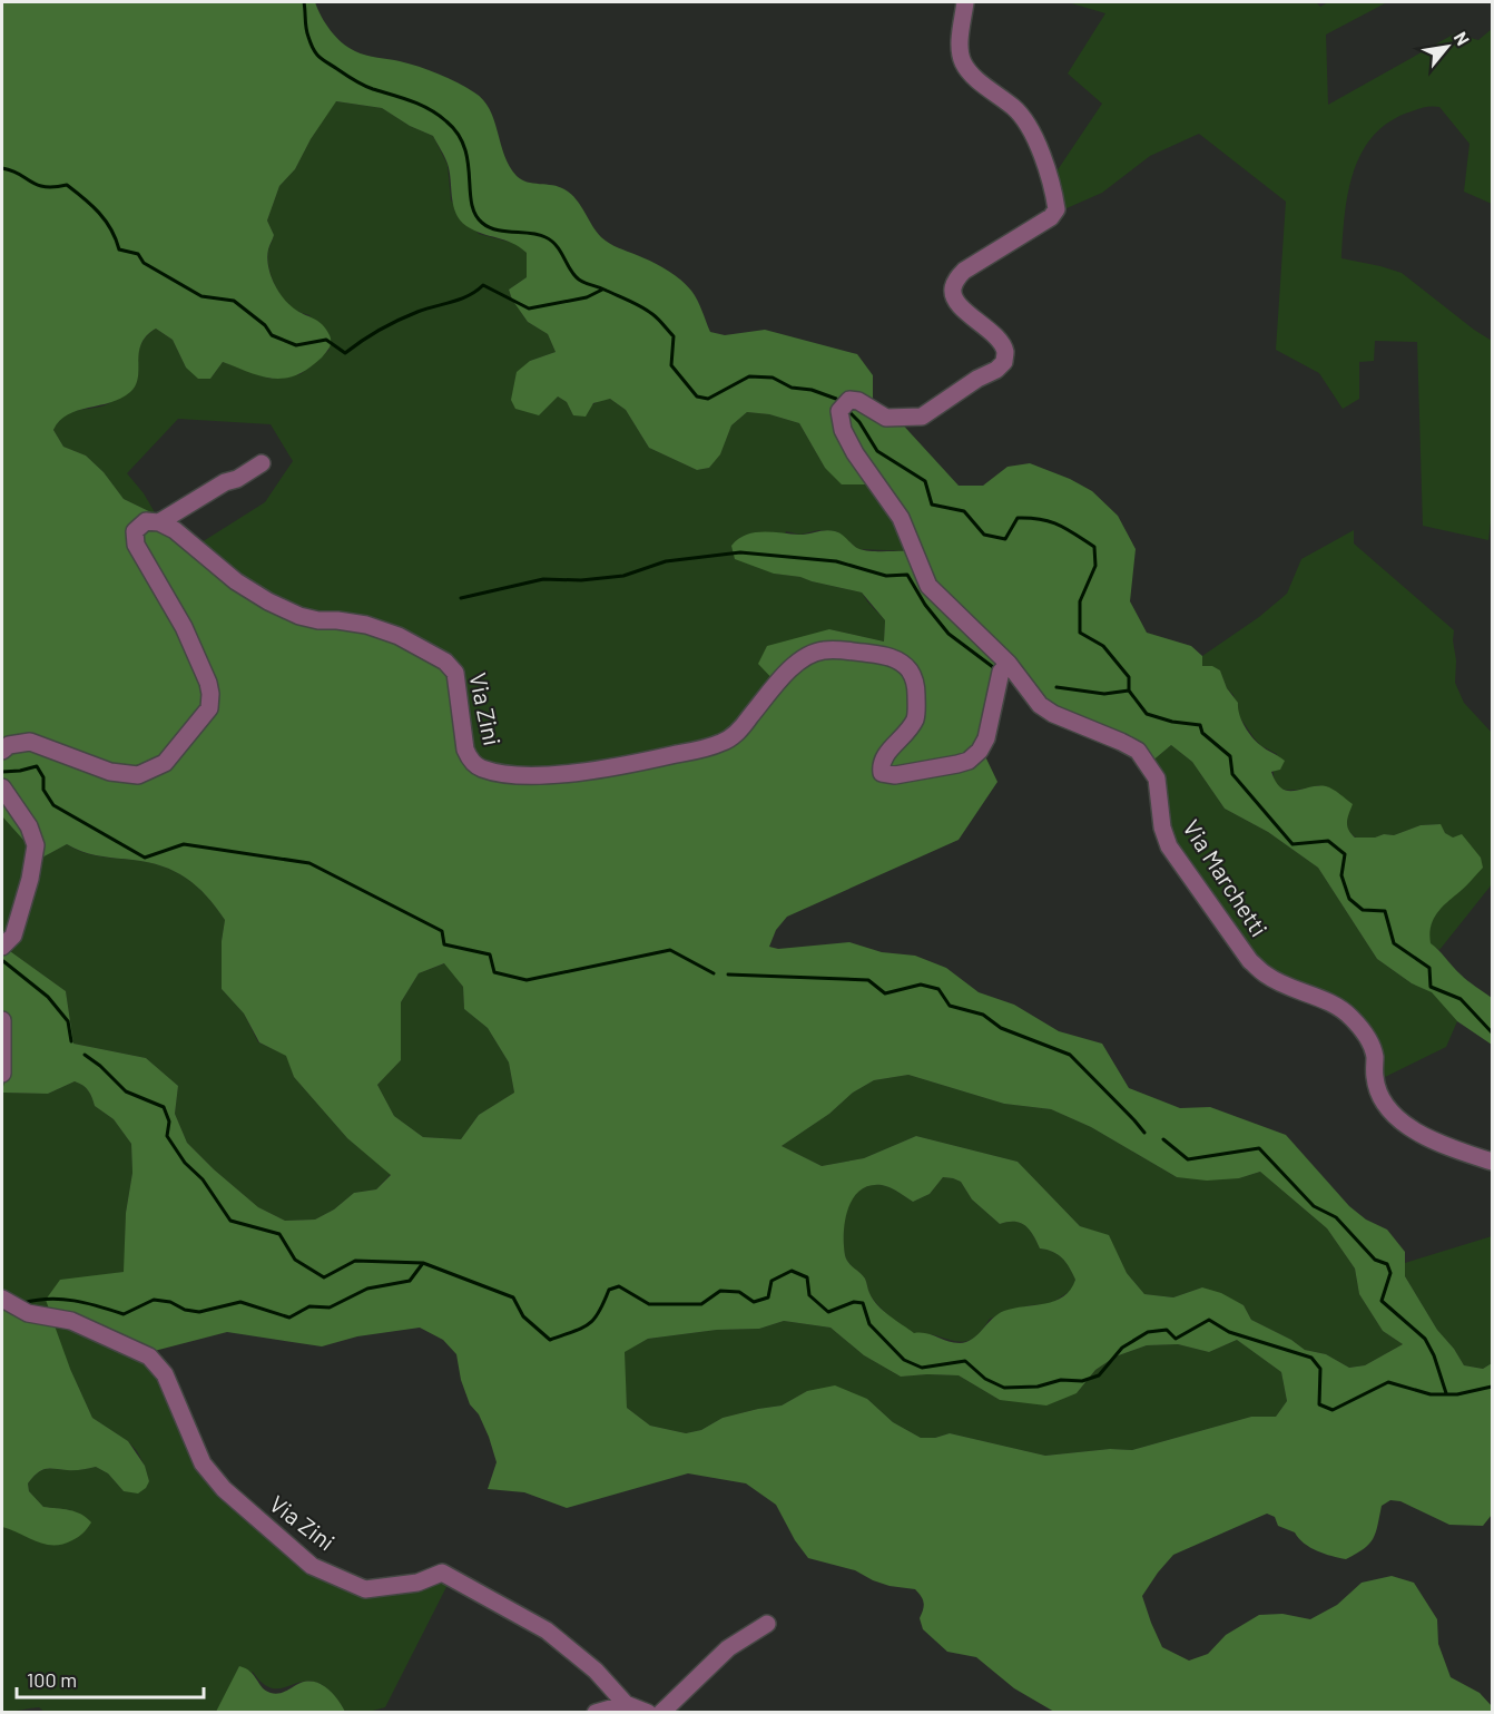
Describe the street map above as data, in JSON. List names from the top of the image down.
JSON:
{
  "streets": {
    "street": ["Via Zini", "Via Marchetti"]
  },
  "crossings": [
    ["Via Zini", "Via Marchetti"]
  ],
  "scale_bar": "100 m",
  "north": "top right"
}
